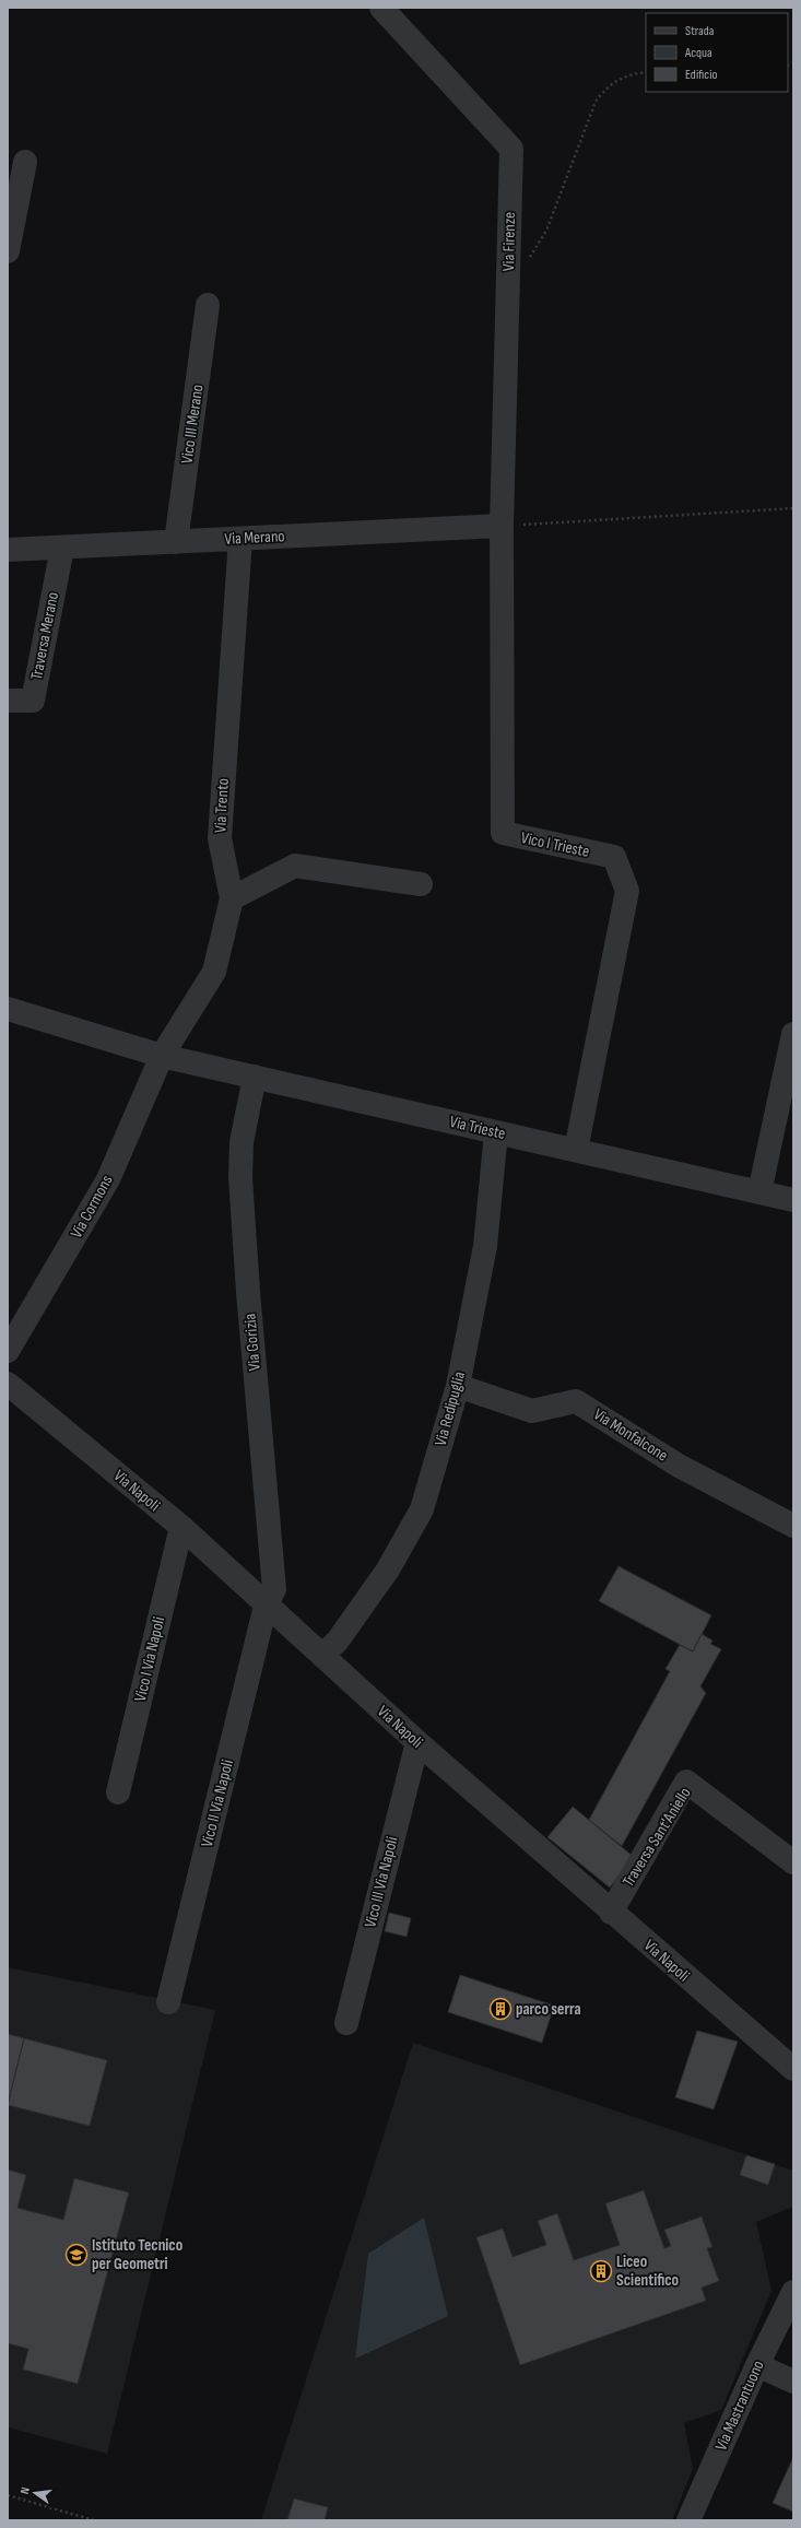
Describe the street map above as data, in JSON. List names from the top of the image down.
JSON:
{
  "streets": {
    "street": [
      "Via Firenze",
      "Vico III Merano",
      "Via Merano",
      "Traversa Merano",
      "Via Trento",
      "Vico I Trieste",
      "Via Trieste",
      "Via Cormons",
      "Via Gorizia",
      "Via Redipuglia",
      "Via Monfalcone",
      "Via Napoli",
      "Vico I Via Napoli",
      "Vico II Via Napoli",
      "Traversa Sant'Aniello",
      "Vico III Via Napoli",
      "Via Mastrantuono"
    ]
  },
  "crossings": [
    ["Via Firenze", "Via Merano"],
    ["Via Firenze", "Vico I Trieste"],
    ["Vico III Merano", "Via Merano"],
    ["Via Merano", "Traversa Merano"],
    ["Via Merano", "Via Trento"],
    ["Via Merano", "Vico I Trieste"],
    ["Via Trento", "Via Trieste"],
    ["Via Trento", "Via Cormons"],
    ["Vico I Trieste", "Via Trieste"],
    ["Via Trieste", "Via Cormons"],
    ["Via Trieste", "Via Gorizia"],
    ["Via Trieste", "Via Redipuglia"],
    ["Via Gorizia", "Via Napoli"],
    ["Via Gorizia", "Vico II Via Napoli"],
    ["Via Redipuglia", "Via Monfalcone"],
    ["Via Redipuglia", "Via Napoli"],
    ["Via Napoli", "Vico I Via Napoli"],
    ["Via Napoli", "Vico II Via Napoli"],
    ["Via Napoli", "Traversa Sant'Aniello"],
    ["Via Napoli", "Vico III Via Napoli"]
  ],
  "places": {
    "building": ["parco serra", "Liceo Scientifico"],
    "school or university": ["Istituto Tecnico per Geometri"]
  },
  "legend": ["Strada", "Acqua", "Edificio"],
  "north": "left"
}
